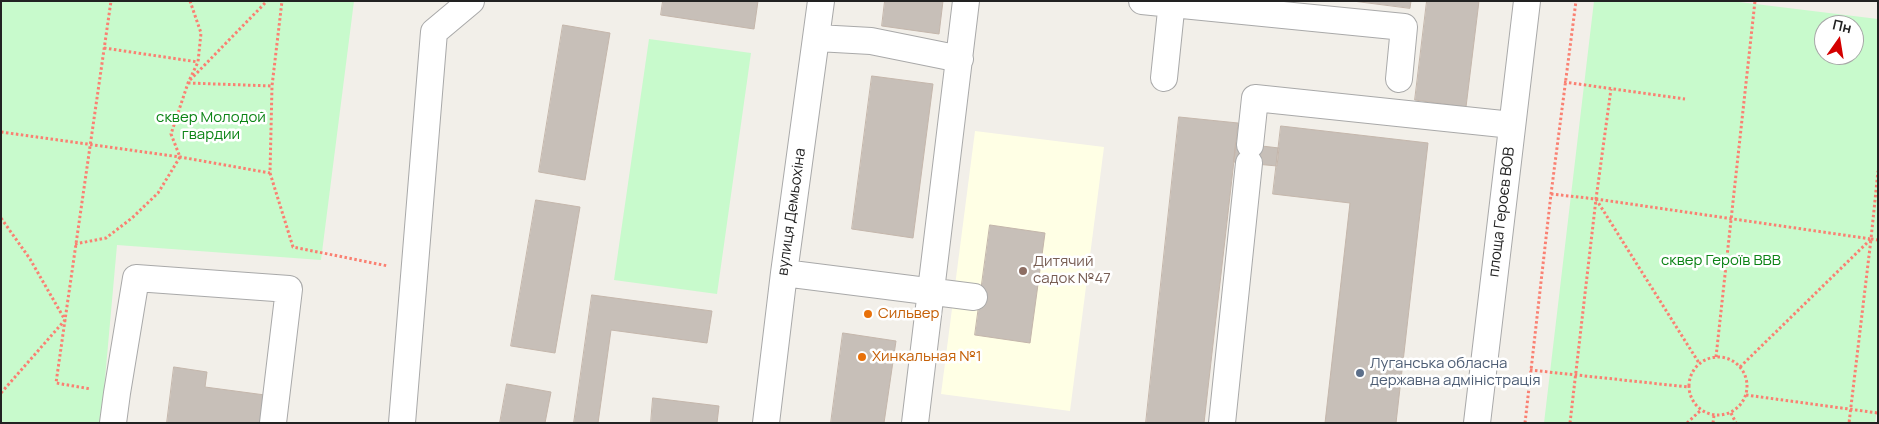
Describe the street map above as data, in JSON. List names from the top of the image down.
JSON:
{
  "streets": {
    "street": ["вулиця Демьохіна", "площа Героєв ВОВ"]
  },
  "parks": ["сквер Молодой гвардии", "сквер Героїв ВВВ"],
  "places": [
    "Дитячий садок №47",
    "Сильвер",
    "Хинкальная №1",
    "Луганська обласна державна адміністрація"
  ],
  "north": "top"
}
